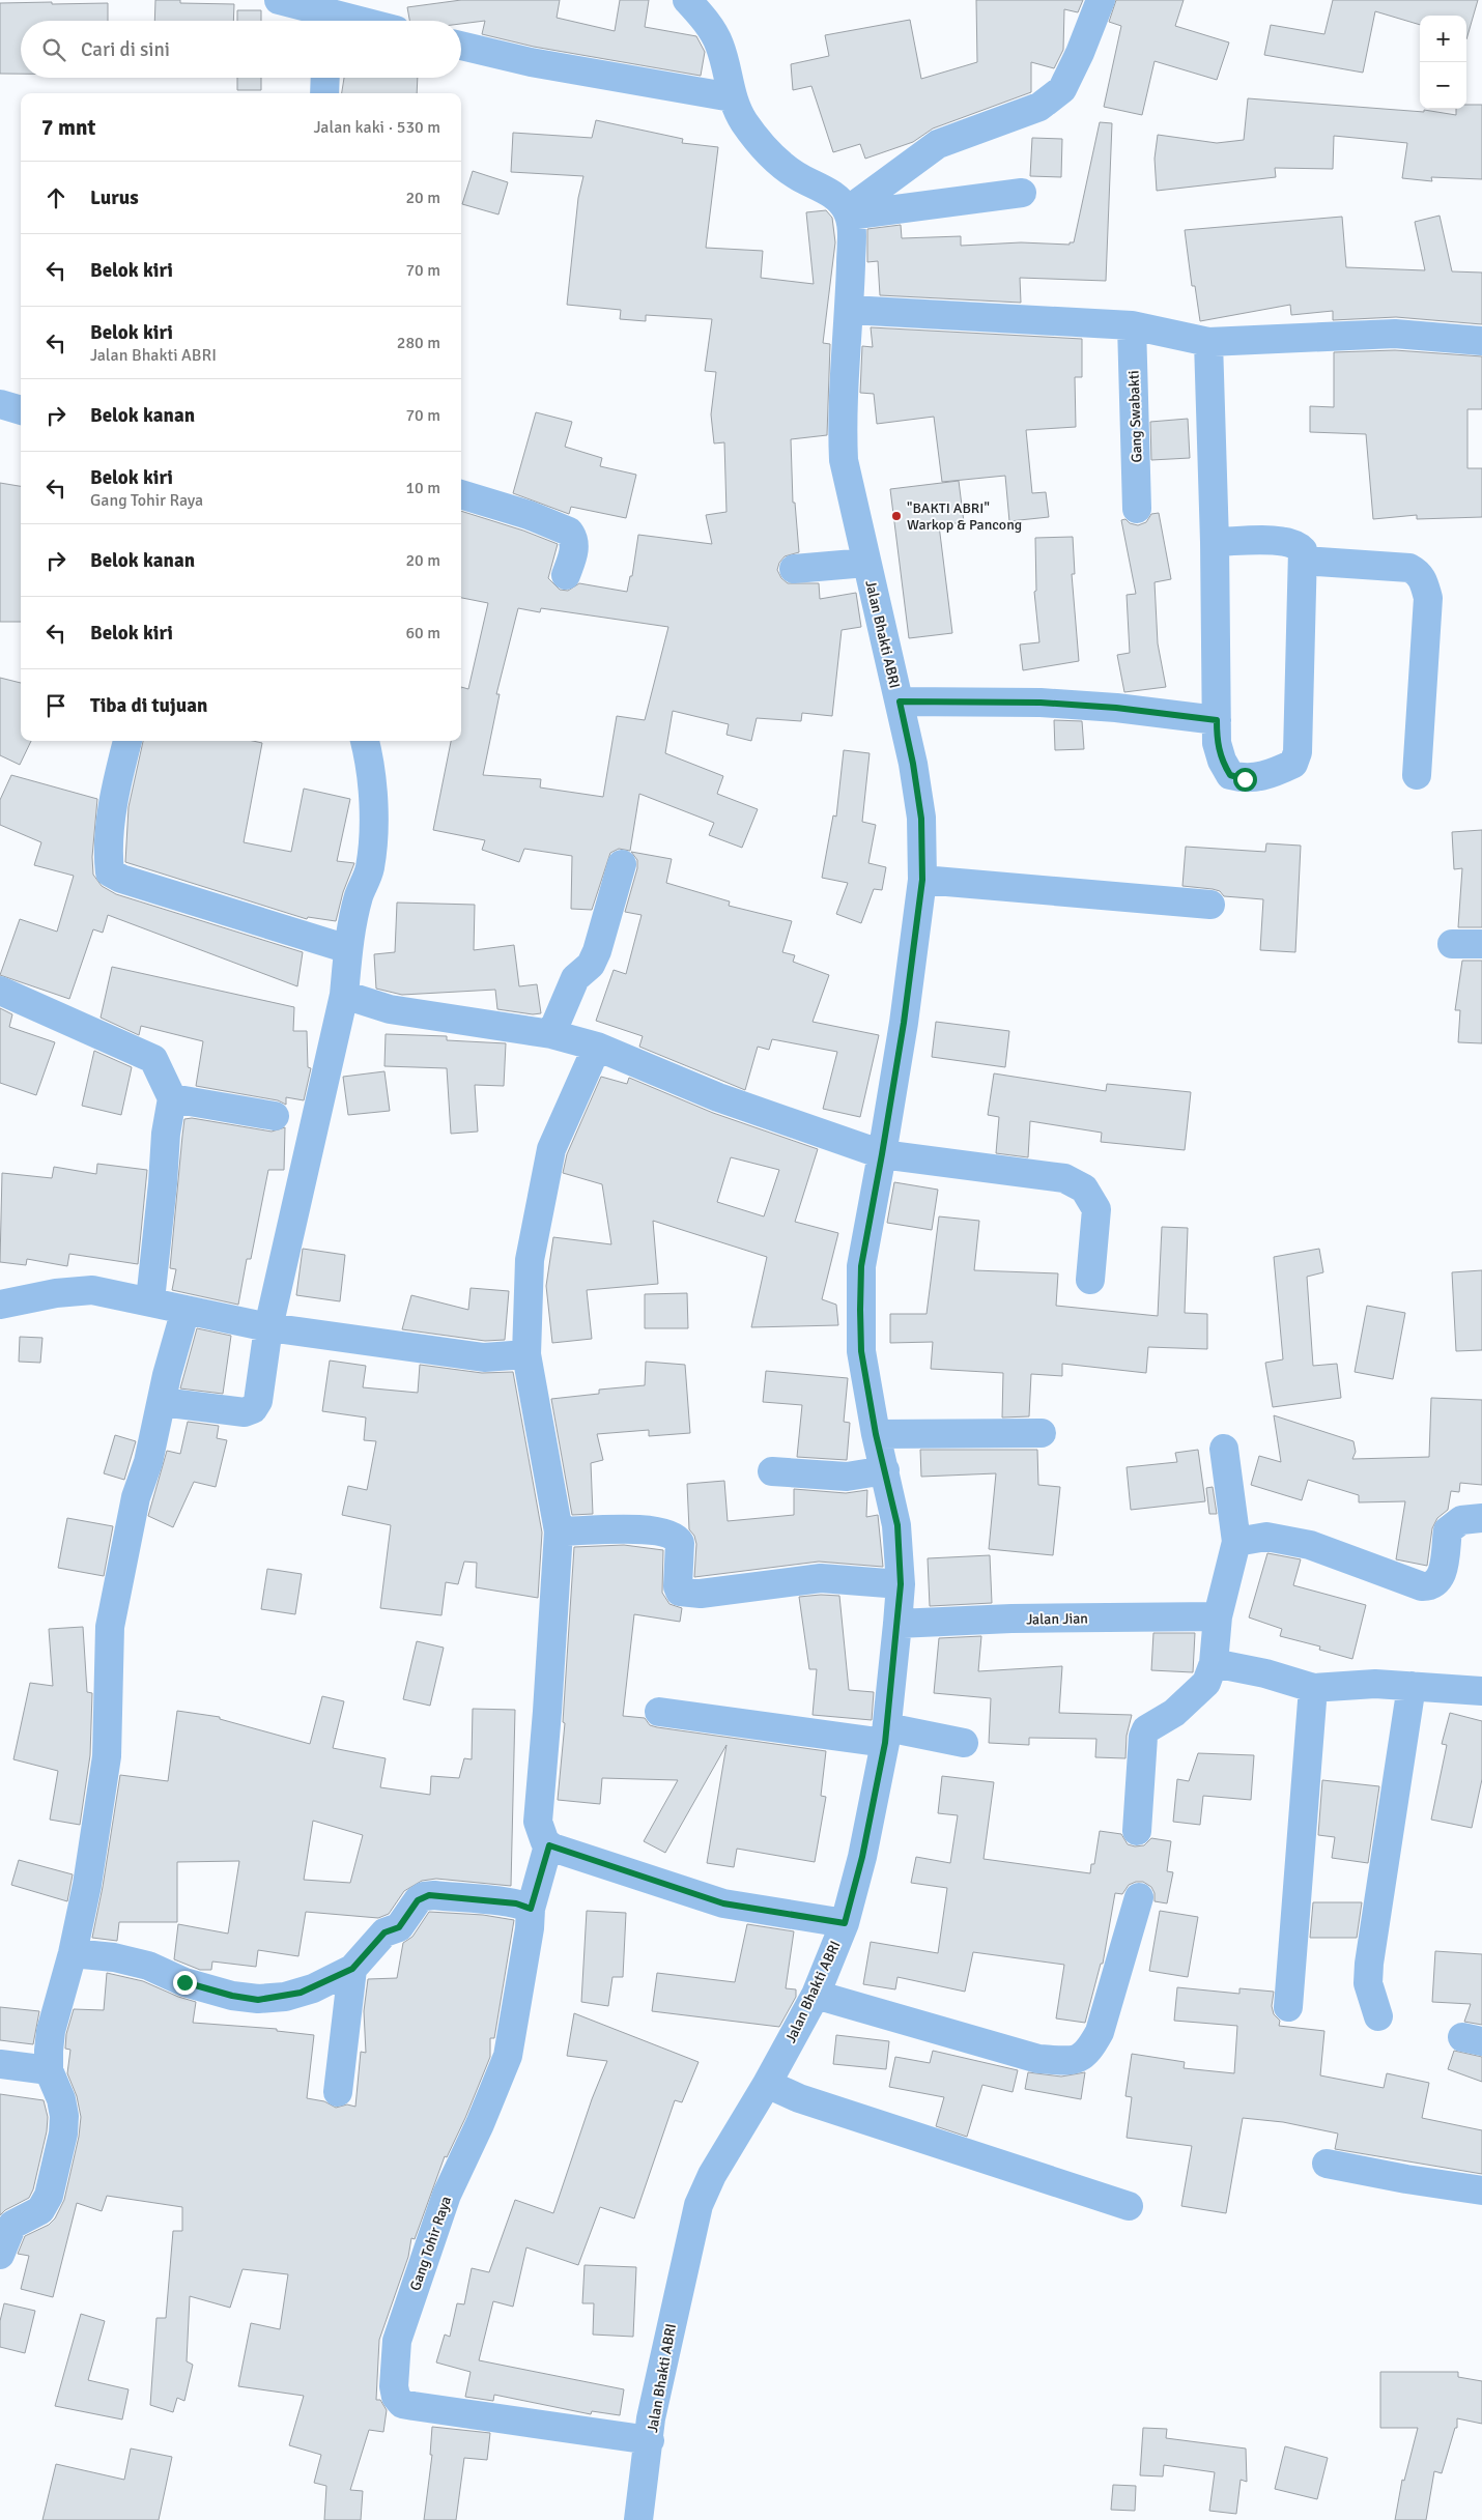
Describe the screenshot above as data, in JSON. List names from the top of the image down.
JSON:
{
  "streets": {
    "street": [
      "Gang Swabakti",
      "Jalan Bhakti ABRI",
      "Jalan Jian",
      "Gang Tohir Raya"
    ]
  },
  "crossings": [
    ["Jalan Bhakti ABRI", "Jalan Jian"],
    ["Jalan Bhakti ABRI", "Gang Tohir Raya"]
  ],
  "places": ["\"BAKTI ABRI\" Warkop & Pancong"],
  "page": {
    "map_buttons": ["+", "−"],
    "search": "Cari di sini",
    "heading": ["7 mnt", "Jalan kaki · 530 m"],
    "list": [
      ["Lurus", "20 m"],
      ["Belok kiri", "70 m"],
      ["Belok kiri", "Jalan Bhakti ABRI", "280 m"],
      ["Belok kanan", "70 m"],
      ["Belok kiri", "Gang Tohir Raya", "10 m"],
      ["Belok kanan", "20 m"],
      ["Belok kiri", "60 m"],
      "Tiba di tujuan"
    ]
  }
}
